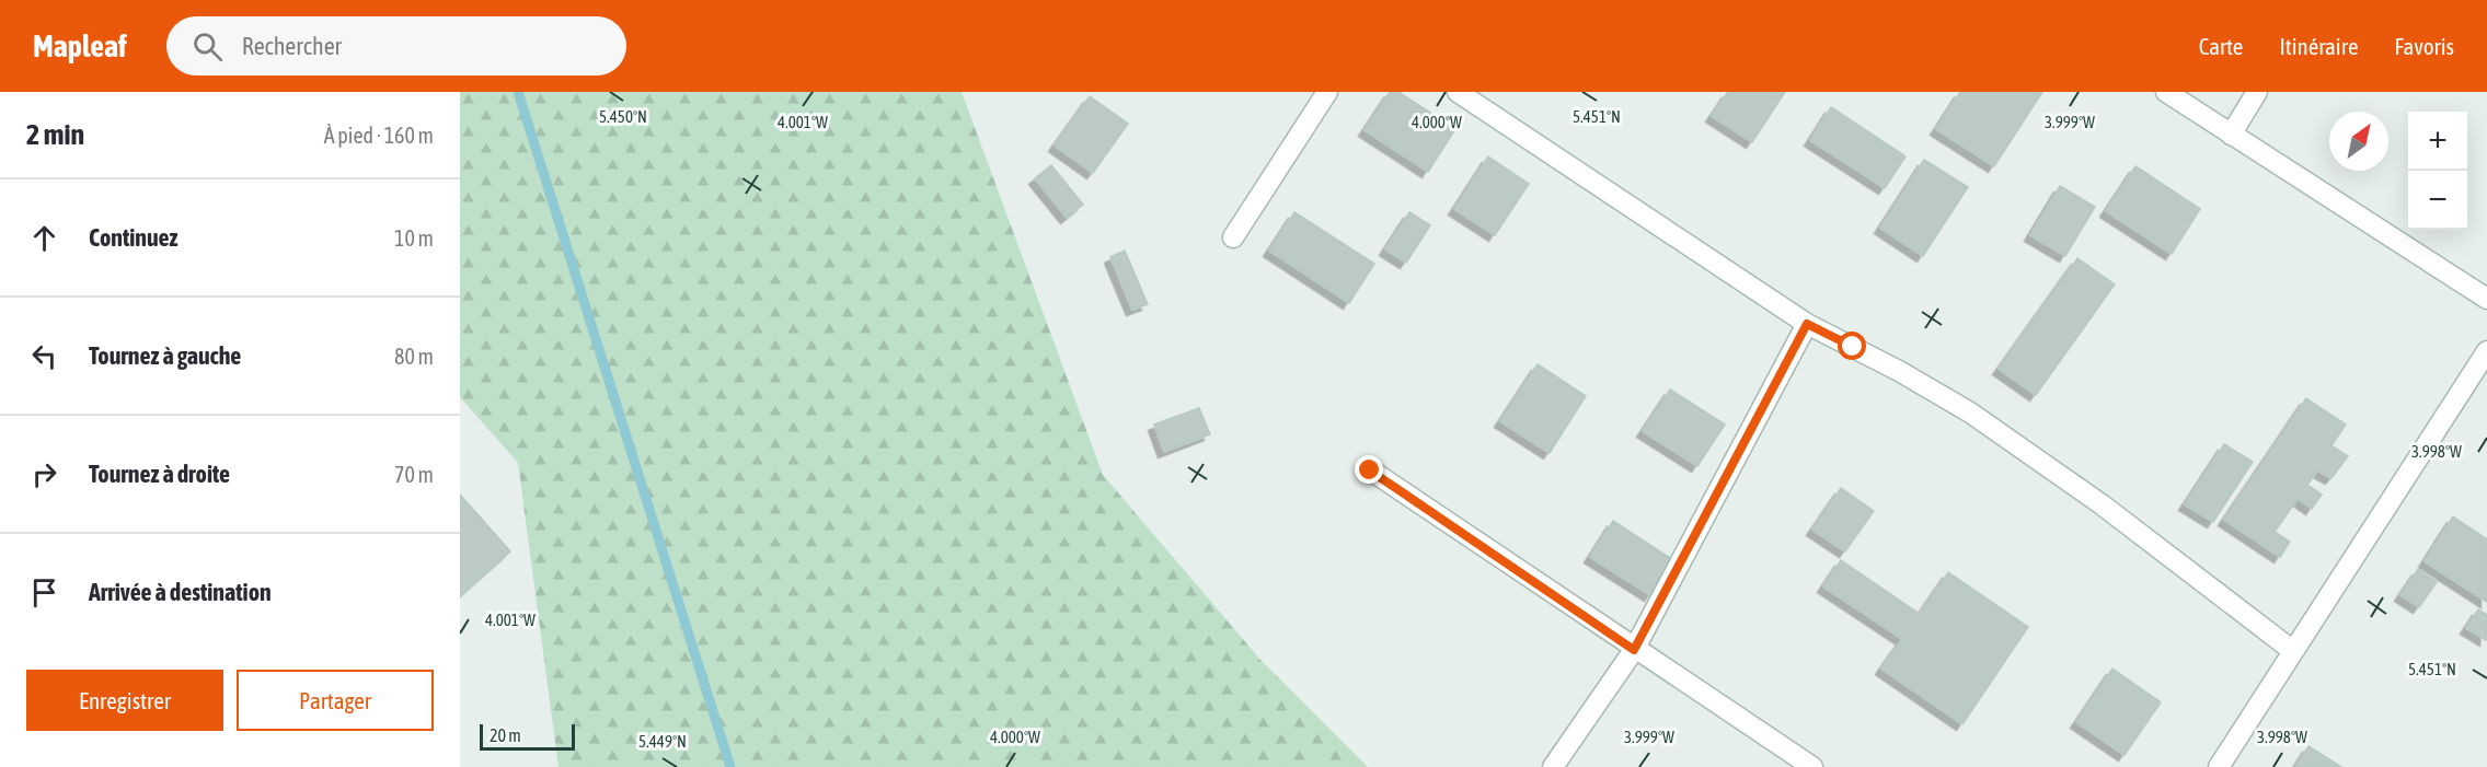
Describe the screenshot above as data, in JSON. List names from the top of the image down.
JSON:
{
  "scale_bar": "20 m",
  "north": "top right",
  "page": {
    "header": "Mapleaf",
    "search": "Rechercher",
    "nav": ["Carte", "Itinéraire", "Favoris"],
    "heading": ["2 min", "À pied · 160 m"],
    "map_buttons": ["+", "−"],
    "list": [
      ["Continuez", "10 m"],
      ["Tournez à gauche", "80 m"],
      ["Tournez à droite", "70 m"],
      "Arrivée à destination"
    ],
    "buttons": ["Enregistrer", "Partager"],
    "scale": "20 m"
  },
  "coordinates": [
    "5.450°N",
    "5.451°N",
    "4.001°W",
    "3.999°W",
    "4.000°W",
    "3.998°W",
    "5.449°N"
  ]
}
